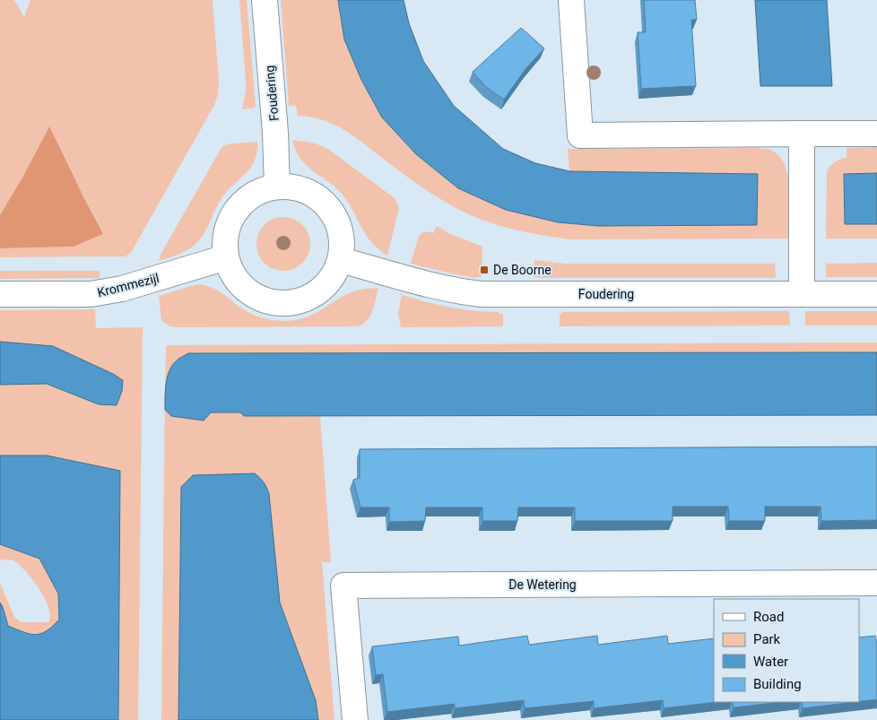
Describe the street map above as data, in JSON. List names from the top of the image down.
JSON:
{
  "streets": {
    "street": ["Foudering", "Krommezijl", "De Wetering"]
  },
  "crossings": [
    ["Foudering", "Krommezijl"]
  ],
  "places": {
    "transit": ["De Boorne"]
  },
  "legend": [
    "Road",
    "Park",
    "Water",
    "Building"
  ]
}
